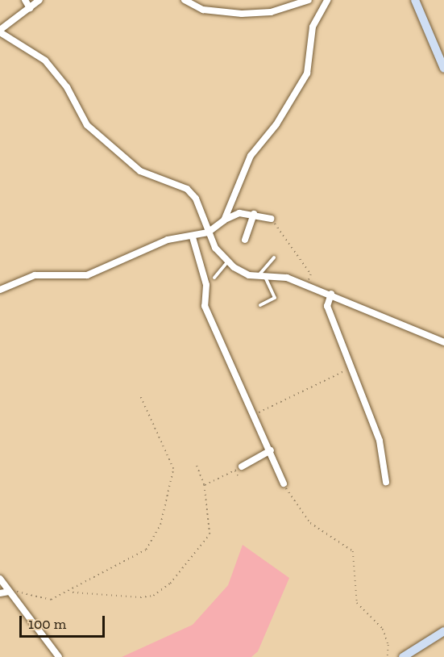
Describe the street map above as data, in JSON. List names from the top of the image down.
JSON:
{
  "scale_bar": "100 m"
}
